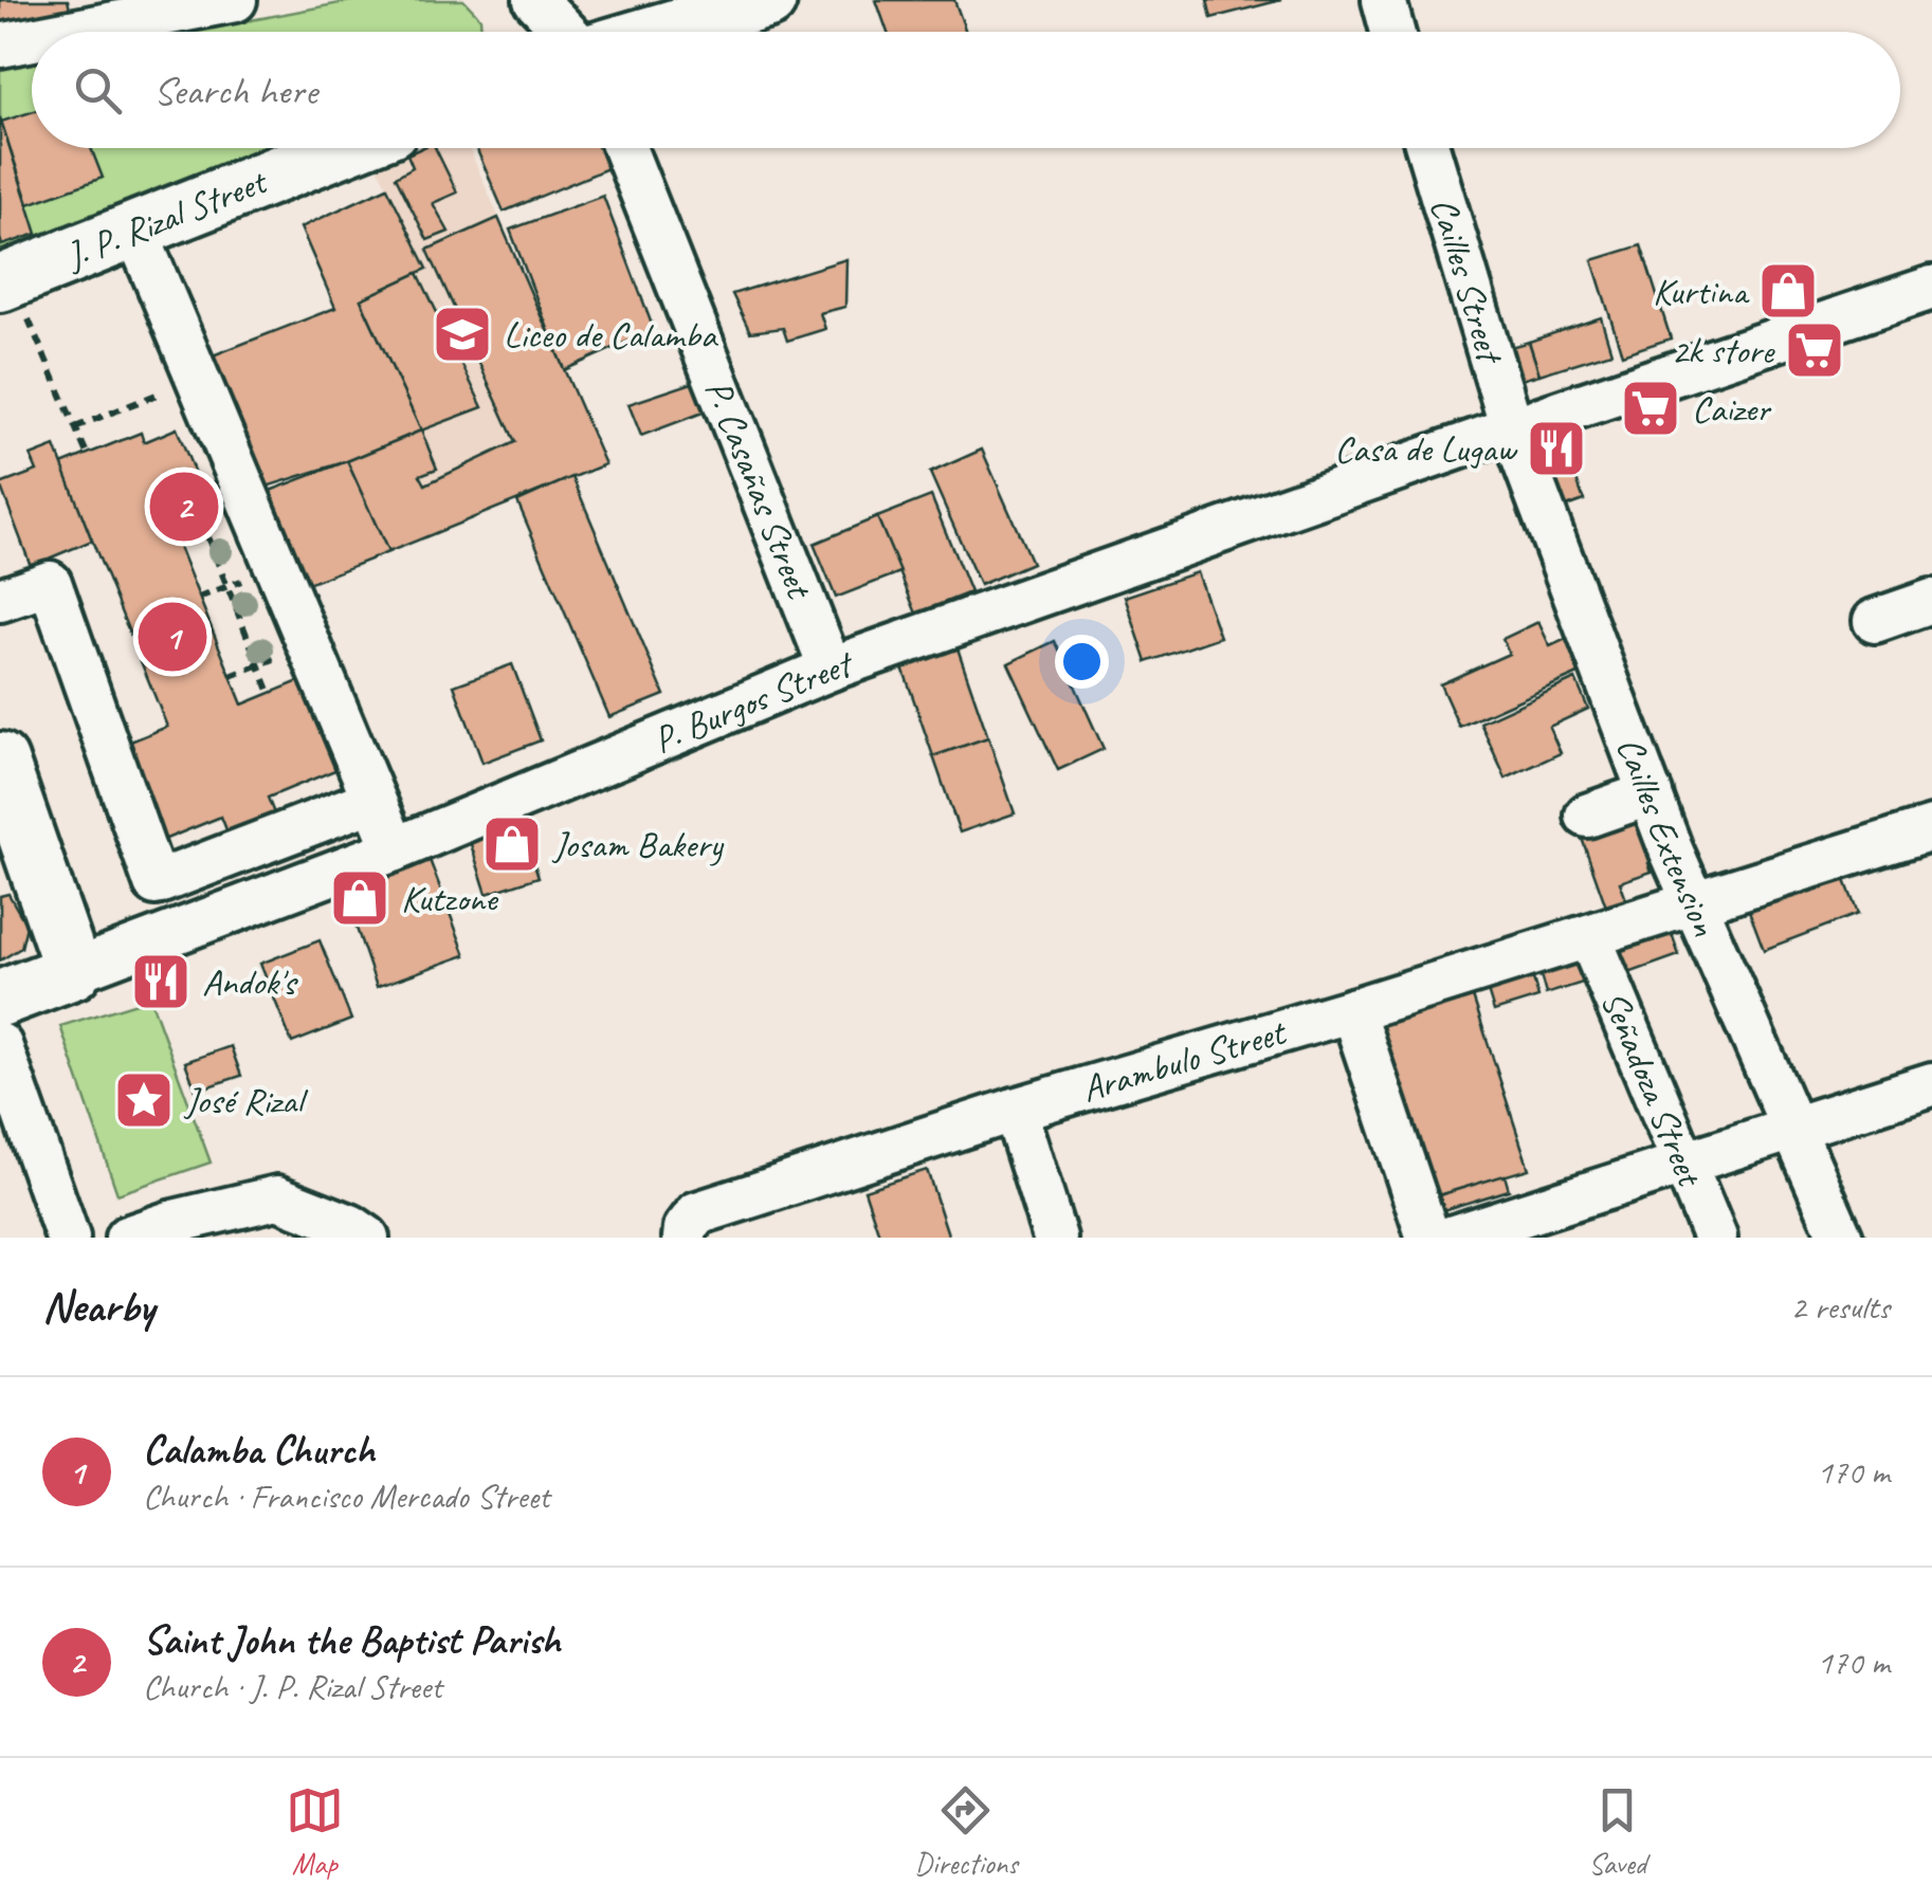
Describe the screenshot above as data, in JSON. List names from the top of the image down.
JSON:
{
  "streets": {
    "main road": ["J. P. Rizal Street", "P. Burgos Street"],
    "street": [
      "Cailles Street",
      "P. Casañas Street",
      "Cailles Extension",
      "Arambulo Street",
      "Señadoza Street"
    ]
  },
  "crossings": [
    ["Cailles Street", "P. Burgos Street"],
    ["Cailles Street", "Cailles Extension"],
    ["P. Casañas Street", "P. Burgos Street"],
    ["P. Burgos Street", "Cailles Extension"],
    ["Cailles Extension", "Arambulo Street"],
    ["Arambulo Street", "Señadoza Street"]
  ],
  "places": {
    "shop": ["Kurtina", "Josam Bakery", "Kutzone"],
    "school or university": ["Liceo de Calamba"],
    "supermarket": ["2k store", "Caizer"],
    "restaurant": ["Casa de Lugaw", "Andok's"],
    "place": ["José Rizal"]
  },
  "page": {
    "search": "Search here",
    "pins": ["2", "1"],
    "heading": ["Nearby", "2 results"],
    "list": [
      {
        "mark": "1",
        "name": "Calamba Church",
        "note": "Church · Francisco Mercado Street",
        "value": "170 m"
      },
      {
        "mark": "2",
        "name": "Saint John the Baptist Parish",
        "note": "Church · J. P. Rizal Street",
        "value": "170 m"
      }
    ],
    "nav": ["Map", "Directions", "Saved"]
  }
}
